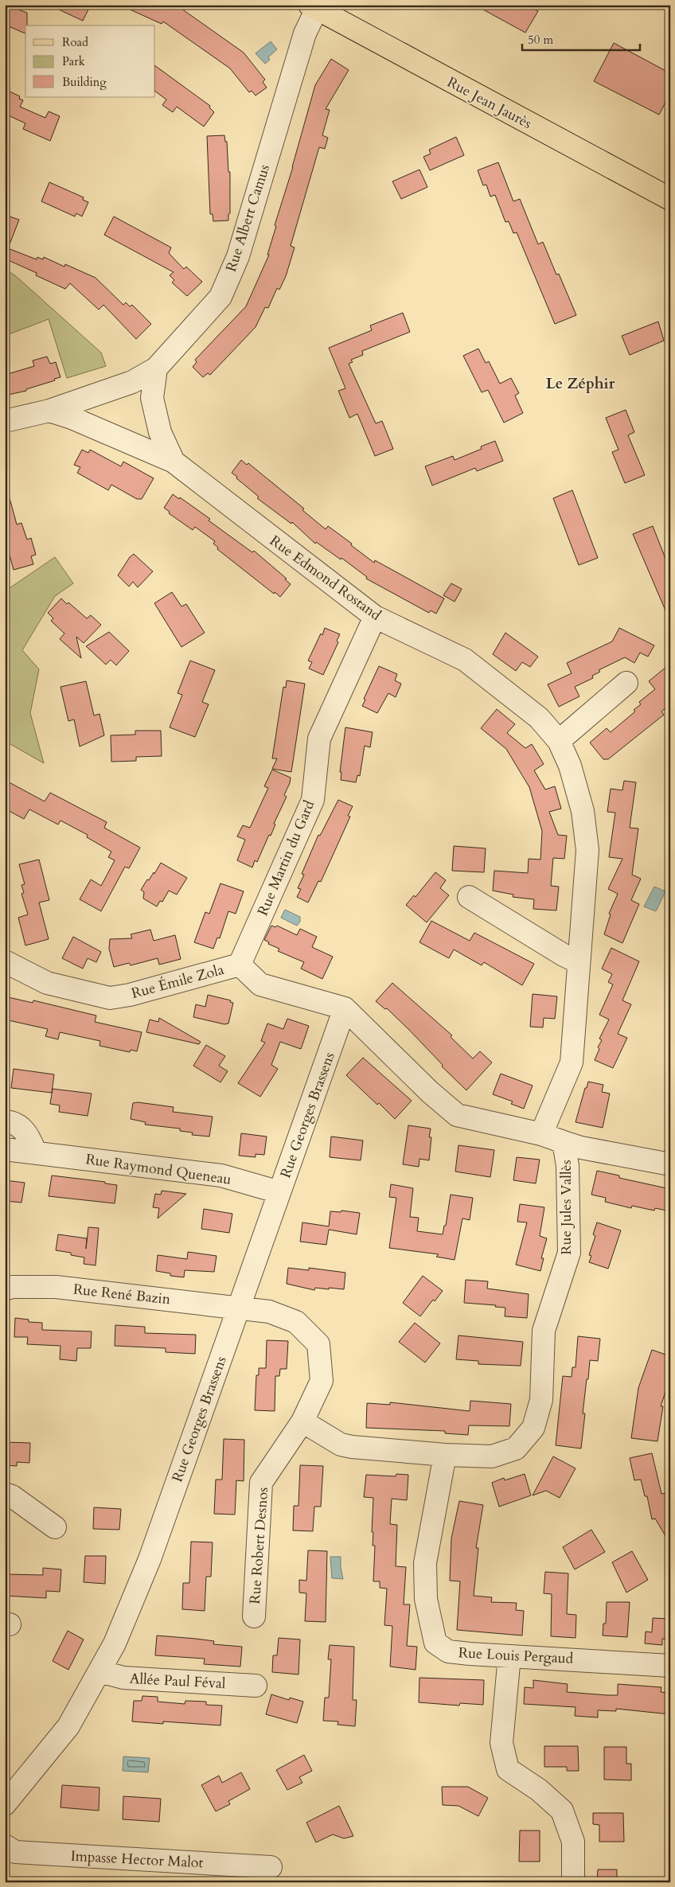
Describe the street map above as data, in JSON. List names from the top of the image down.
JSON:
{
  "streets": {
    "main road": ["Rue Jean Jaurès"],
    "street": [
      "Rue Albert Camus",
      "Rue Edmond Rostand",
      "Rue Martin du Gard",
      "Rue Émile Zola",
      "Rue Georges Brassens",
      "Rue Raymond Queneau",
      "Rue Jules Vallès",
      "Rue René Bazin",
      "Rue Robert Desnos",
      "Rue Louis Pergaud",
      "Allée Paul Féval",
      "Impasse Hector Malot"
    ]
  },
  "crossings": [
    ["Rue Jean Jaurès", "Rue Albert Camus"],
    ["Rue Albert Camus", "Rue Edmond Rostand"],
    ["Rue Edmond Rostand", "Rue Martin du Gard"],
    ["Rue Edmond Rostand", "Rue Jules Vallès"],
    ["Rue Martin du Gard", "Rue Émile Zola"],
    ["Rue Émile Zola", "Rue Georges Brassens"],
    ["Rue Émile Zola", "Rue Jules Vallès"],
    ["Rue Georges Brassens", "Rue Raymond Queneau"],
    ["Rue Georges Brassens", "Rue Jules Vallès"],
    ["Rue Georges Brassens", "Rue René Bazin"],
    ["Rue Georges Brassens", "Rue Robert Desnos"],
    ["Rue Georges Brassens", "Allée Paul Féval"],
    ["Rue Jules Vallès", "Rue Robert Desnos"],
    ["Rue Jules Vallès", "Rue Louis Pergaud"],
    ["Rue René Bazin", "Rue Robert Desnos"]
  ],
  "districts": ["Le Zéphir"],
  "legend": ["Road", "Park", "Building"],
  "scale_bar": "50 m"
}
